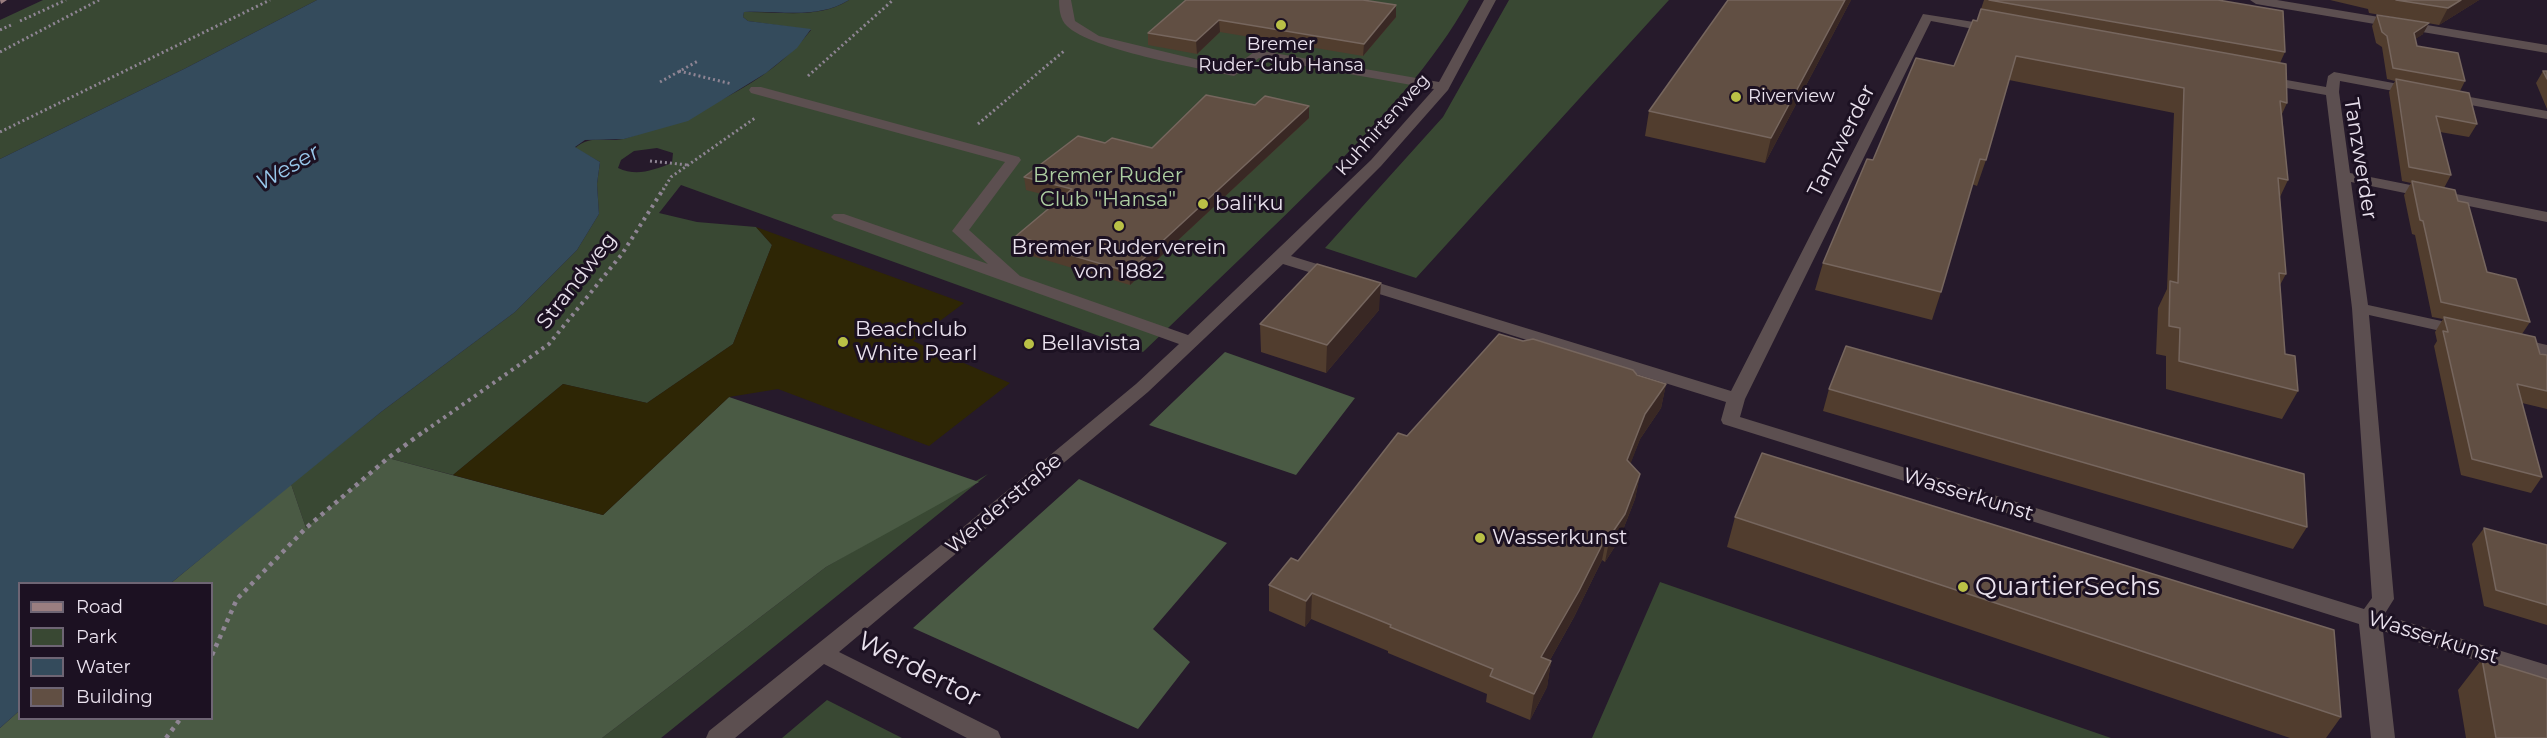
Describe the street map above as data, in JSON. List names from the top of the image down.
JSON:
{
  "streets": {
    "street": [
      "Kuhhirtenweg",
      "Tanzwerder",
      "Wasserkunst",
      "Werderstraße",
      "Werdertor"
    ],
    "path": ["Strandweg"]
  },
  "crossings": [
    ["Kuhhirtenweg", "Werderstraße"],
    ["Tanzwerder", "Wasserkunst"],
    ["Werderstraße", "Werdertor"]
  ],
  "water": ["Weser"],
  "parks": ["Bremer Ruder Club \"Hansa\""],
  "places": [
    "Bremer Ruder-Club Hansa",
    "Riverview",
    "bali'ku",
    "Bremer Ruderverein von 1882",
    "Beachclub White Pearl",
    "Bellavista",
    "Wasserkunst",
    "QuartierSechs"
  ],
  "legend": [
    "Road",
    "Park",
    "Water",
    "Building"
  ]
}
